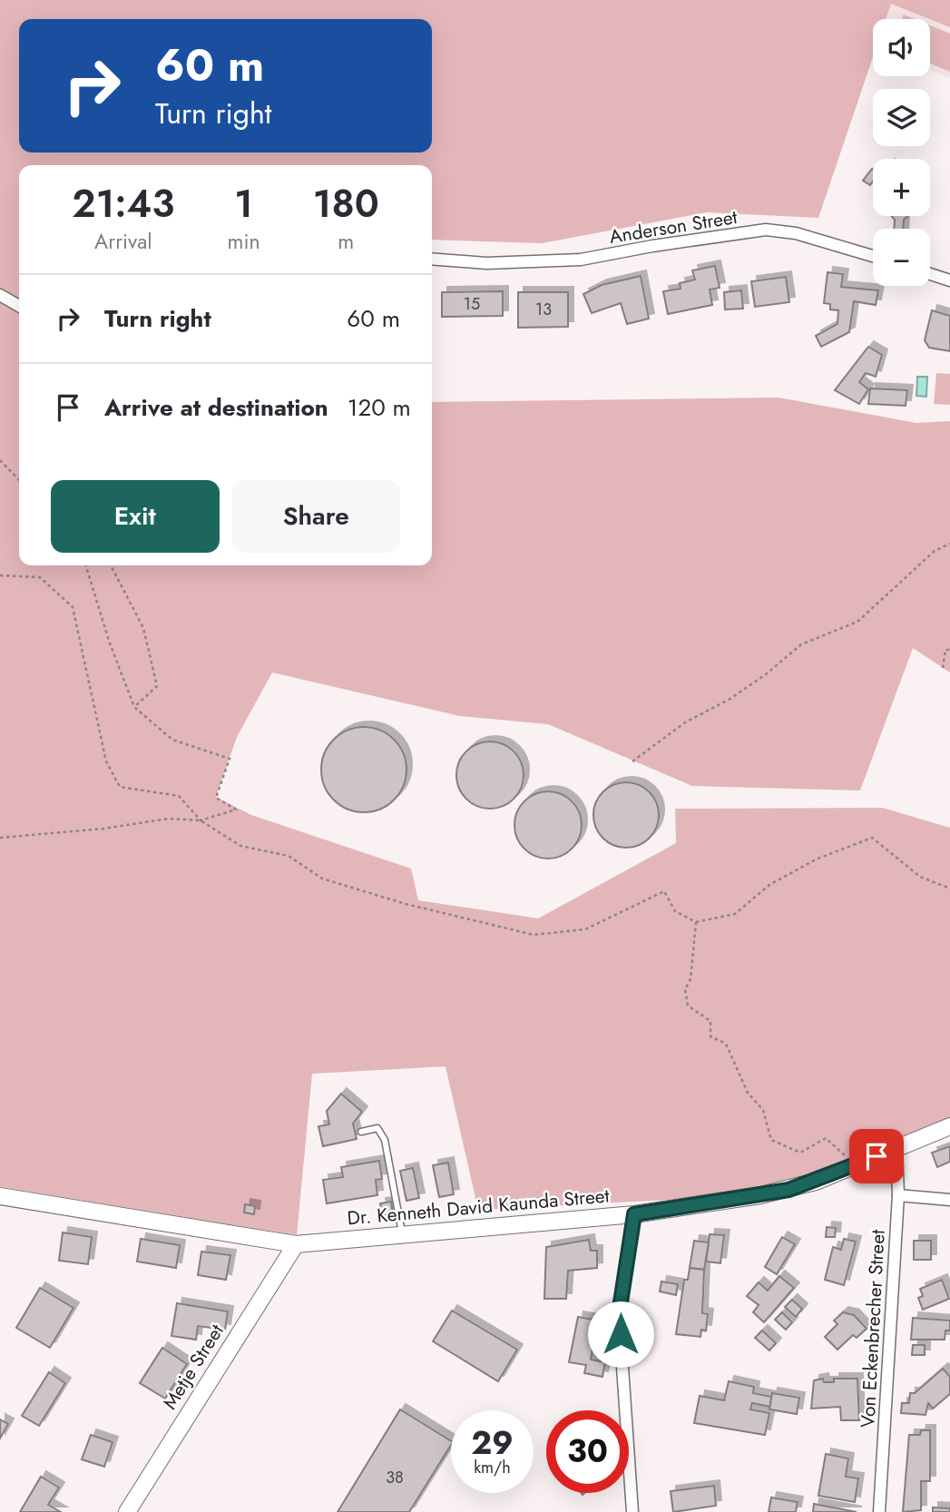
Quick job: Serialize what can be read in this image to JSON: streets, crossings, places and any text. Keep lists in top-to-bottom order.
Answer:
{
  "streets": {
    "street": [
      "Anderson Street",
      "Dr. Kenneth David Kaunda Street",
      "Von Eckenbrecher Street",
      "Metje Street"
    ]
  },
  "crossings": [
    ["Dr. Kenneth David Kaunda Street", "Von Eckenbrecher Street"],
    ["Dr. Kenneth David Kaunda Street", "Metje Street"]
  ],
  "house_numbers": ["15", "13", "38"],
  "page": {
    "map_buttons": ["+", "−"],
    "turn": ["60 m", "Turn right"],
    "eta": [
      "21:43",
      "Arrival",
      "1",
      "min",
      "180",
      "m"
    ],
    "list": [
      {
        "name": "Turn right",
        "value": "60 m"
      },
      {
        "name": "Arrive at destination",
        "value": "120 m"
      }
    ],
    "buttons": ["Exit", "Share"],
    "speed": "29 km/h",
    "limit": "30"
  }
}
